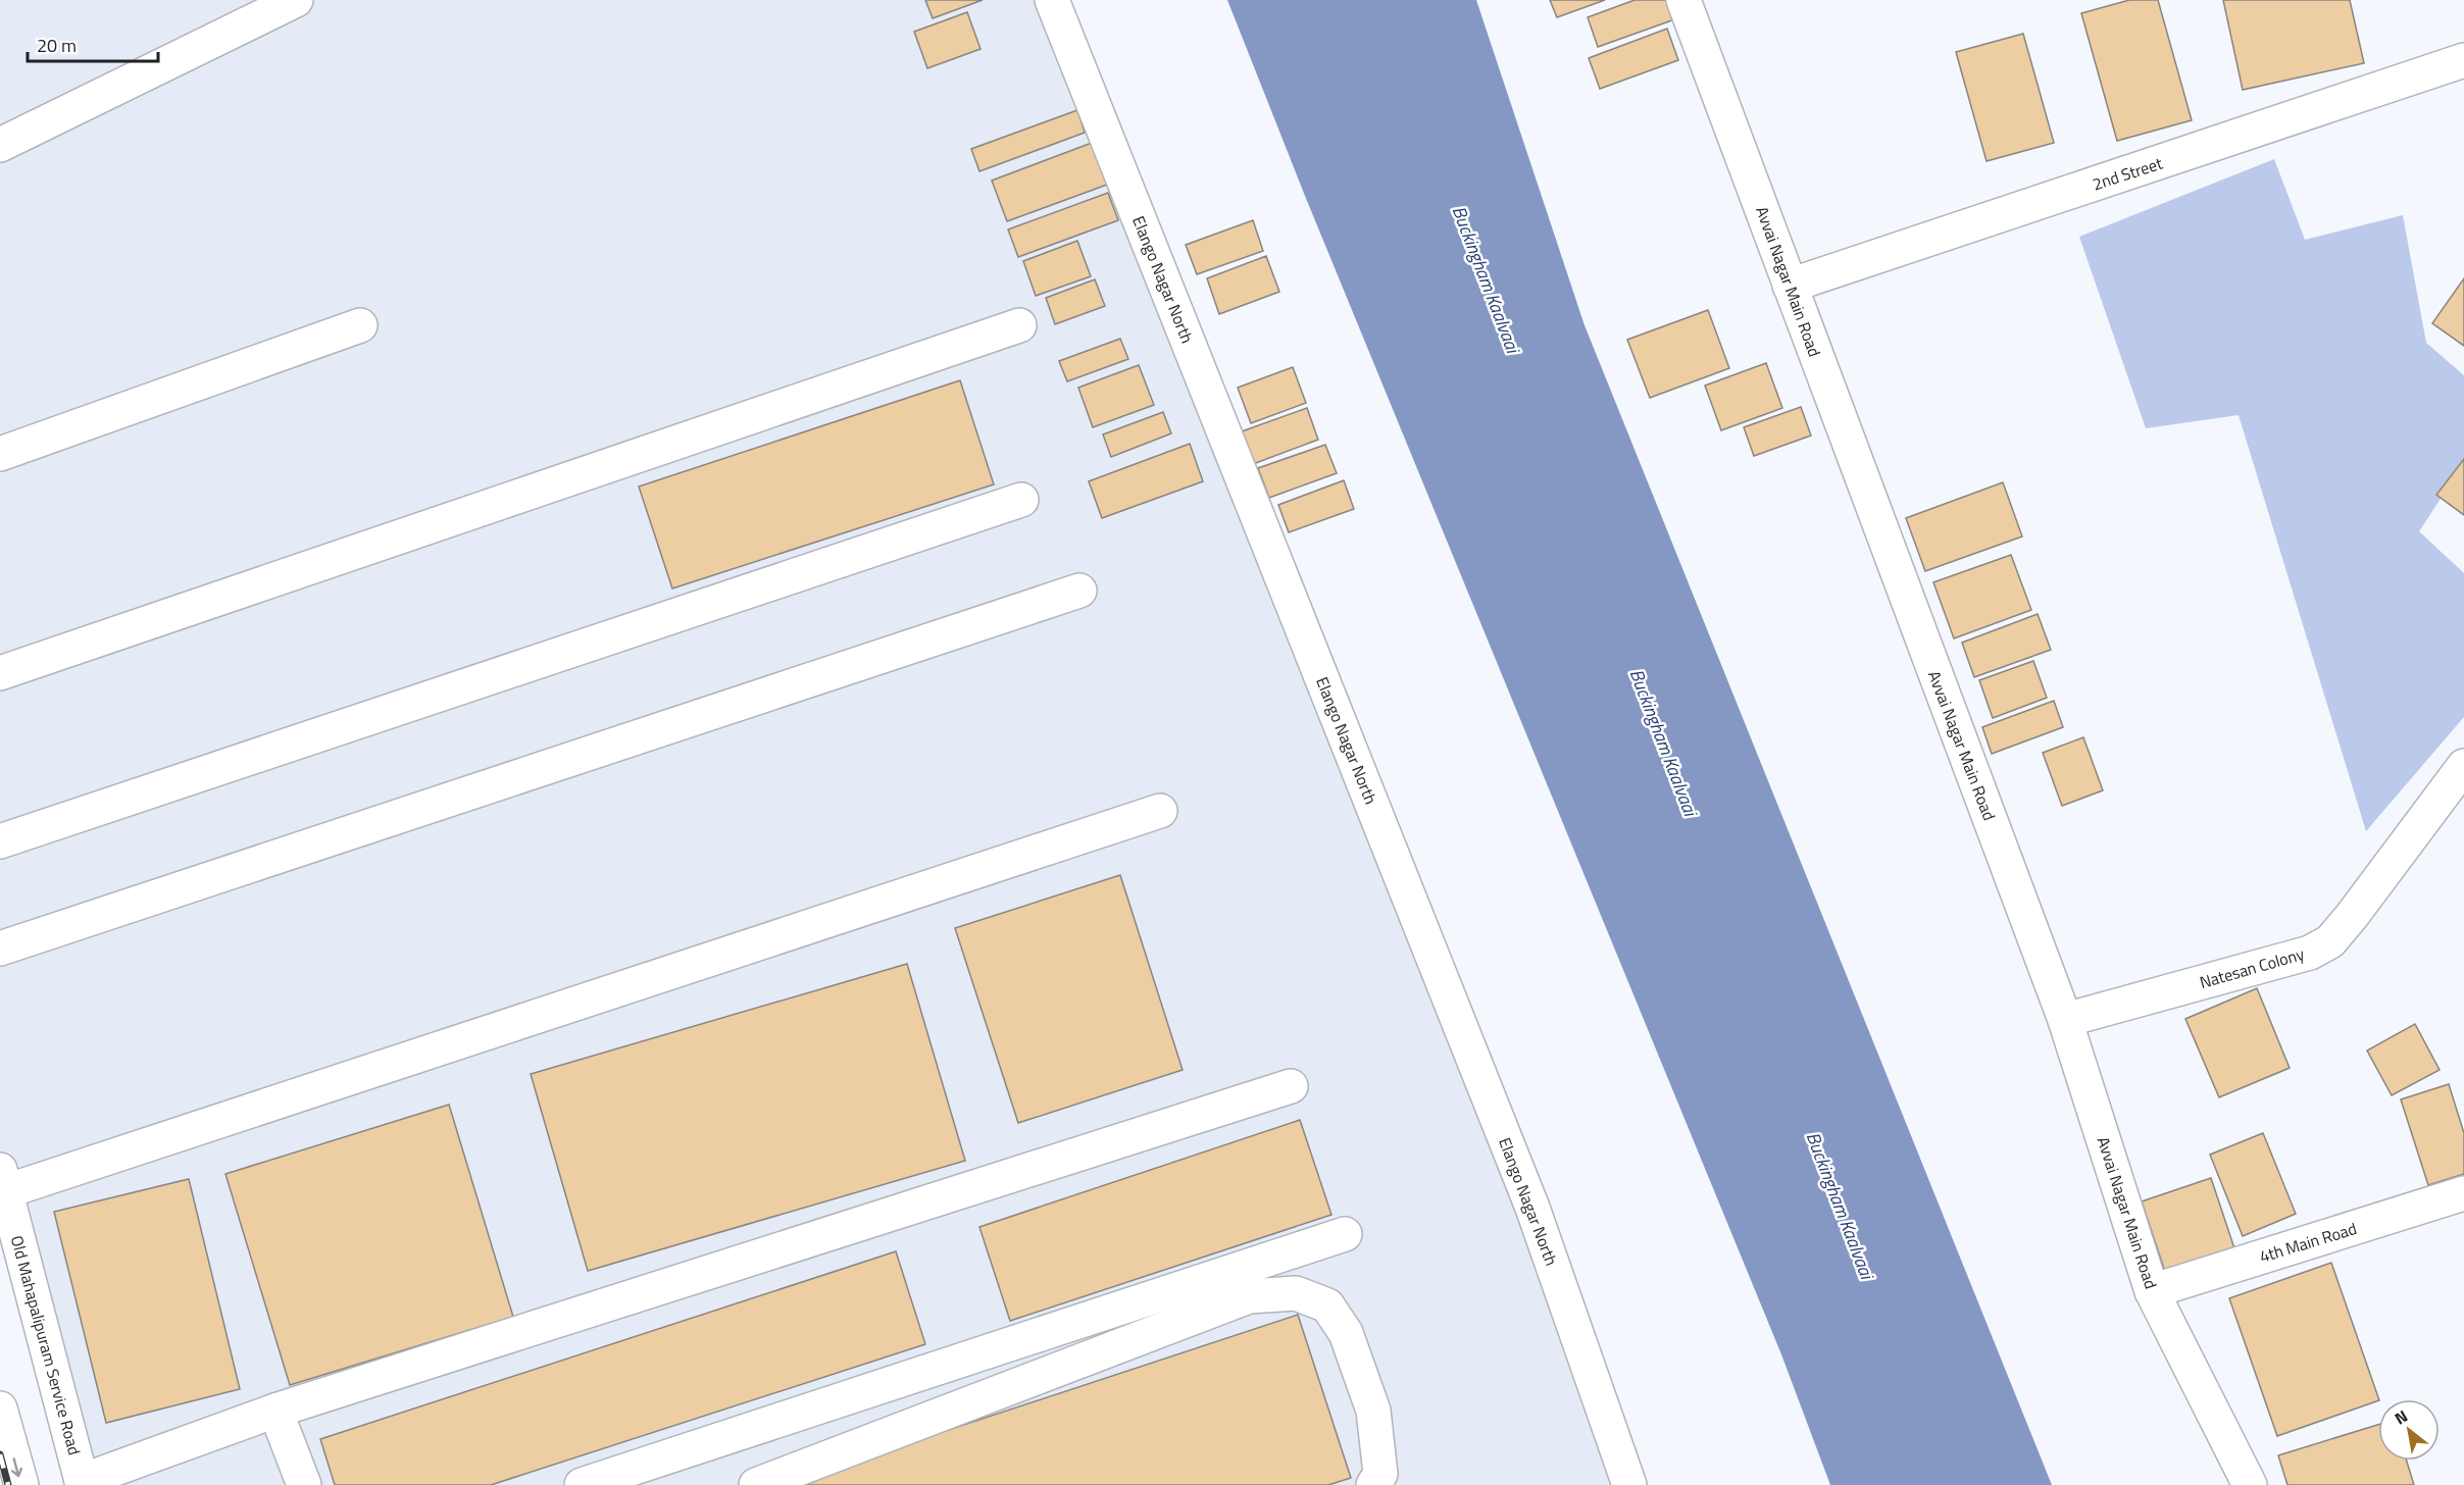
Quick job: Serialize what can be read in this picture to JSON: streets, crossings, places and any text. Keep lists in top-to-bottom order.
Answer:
{
  "streets": {
    "street": [
      "2nd Street",
      "Elango Nagar North",
      "Avvai Nagar Main Road",
      "Natesan Colony",
      "4th Main Road",
      "Old Mahapalipuram Service Road"
    ]
  },
  "crossings": [
    ["2nd Street", "Avvai Nagar Main Road"],
    ["Avvai Nagar Main Road", "Natesan Colony"],
    ["Avvai Nagar Main Road", "4th Main Road"]
  ],
  "water": ["Buckingham Kaalvaai"],
  "scale_bar": "20 m",
  "north": "top left"
}
